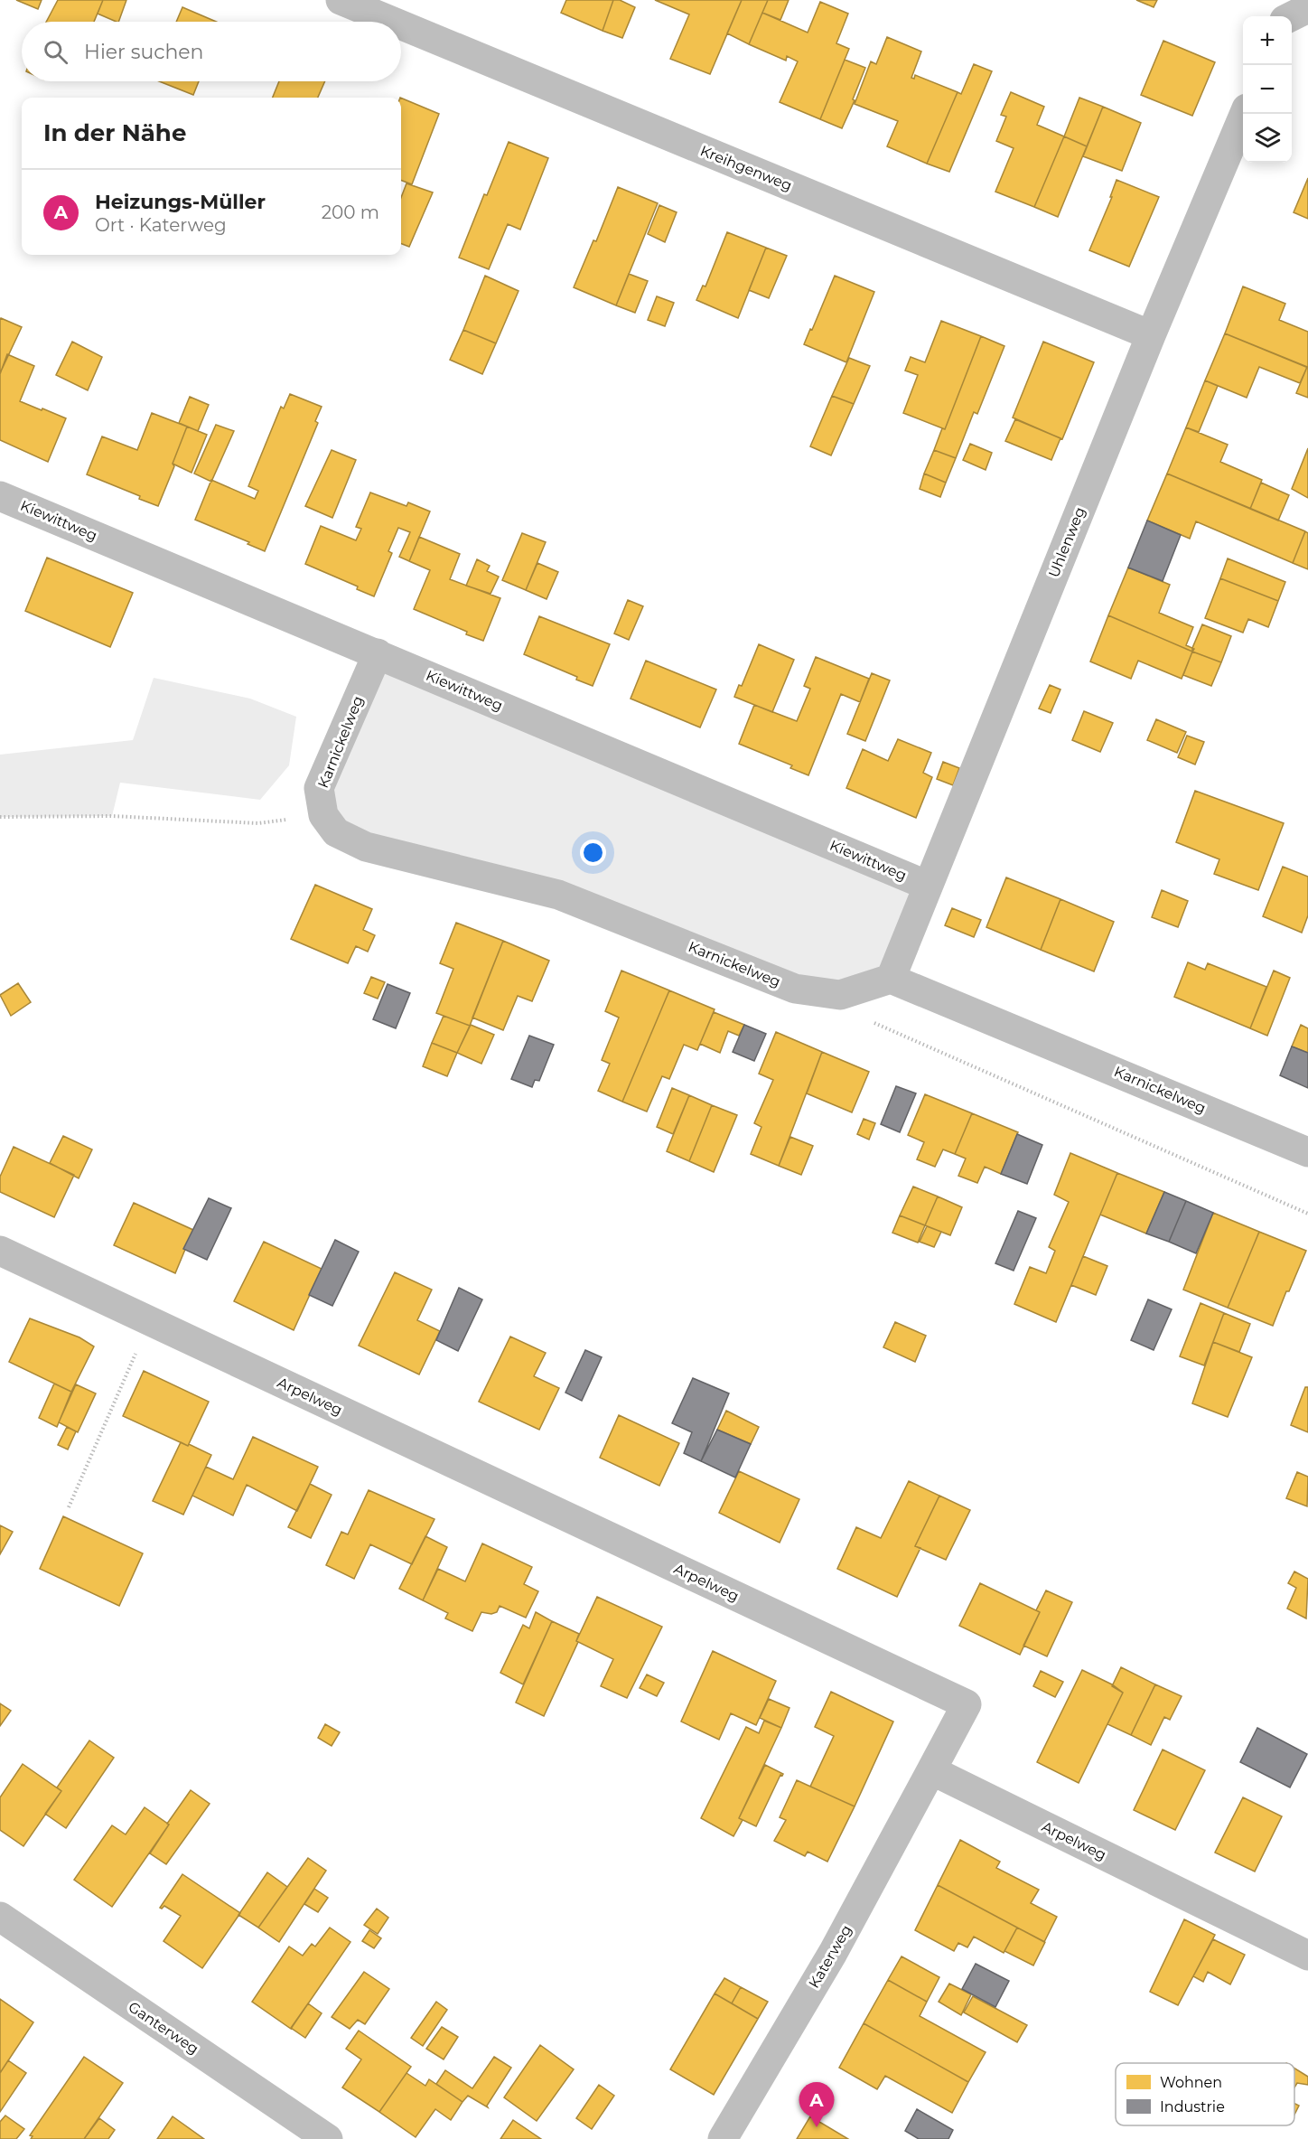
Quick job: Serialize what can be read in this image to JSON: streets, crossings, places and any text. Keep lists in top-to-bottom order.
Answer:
{
  "streets": {
    "street": [
      "Kreihgenweg",
      "Kiewittweg",
      "Uhlenweg",
      "Karnickelweg",
      "Arpelweg",
      "Katerweg",
      "Ganterweg"
    ]
  },
  "crossings": [
    ["Kreihgenweg", "Uhlenweg"],
    ["Kiewittweg", "Uhlenweg"],
    ["Kiewittweg", "Karnickelweg"],
    ["Uhlenweg", "Karnickelweg"],
    ["Arpelweg", "Katerweg"]
  ],
  "legend": ["Wohnen", "Industrie"],
  "page": {
    "map_buttons": ["+", "−"],
    "search": "Hier suchen",
    "heading": "In der Nähe",
    "list": [
      {
        "mark": "A",
        "name": "Heizungs-Müller",
        "note": "Ort · Katerweg",
        "value": "200 m"
      }
    ],
    "pins": "A"
  }
}
